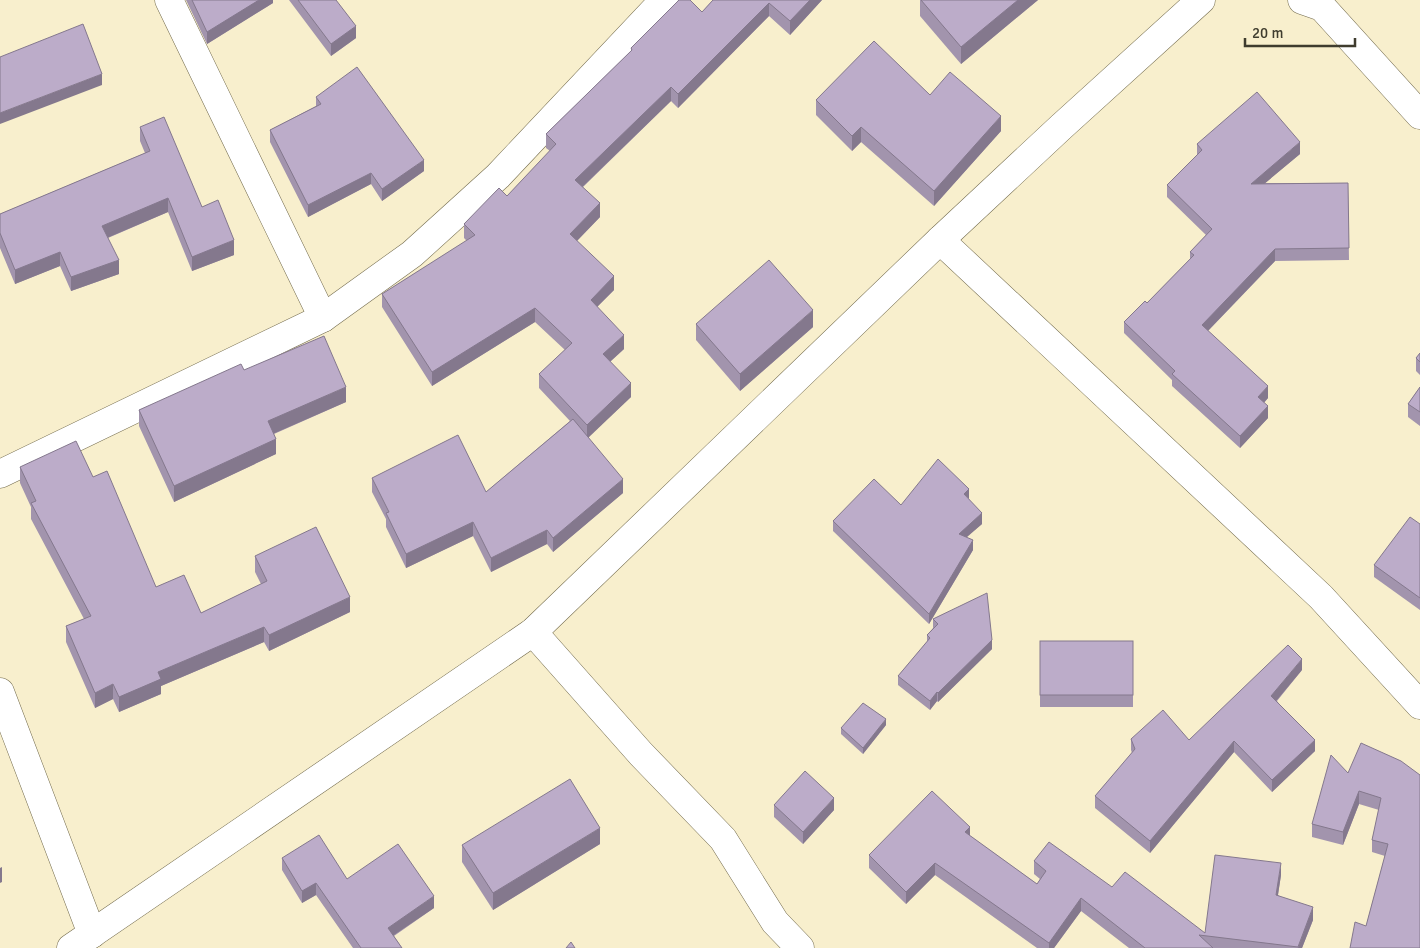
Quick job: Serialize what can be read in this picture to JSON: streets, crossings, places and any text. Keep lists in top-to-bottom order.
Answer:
{
  "scale_bar": "20 m"
}
